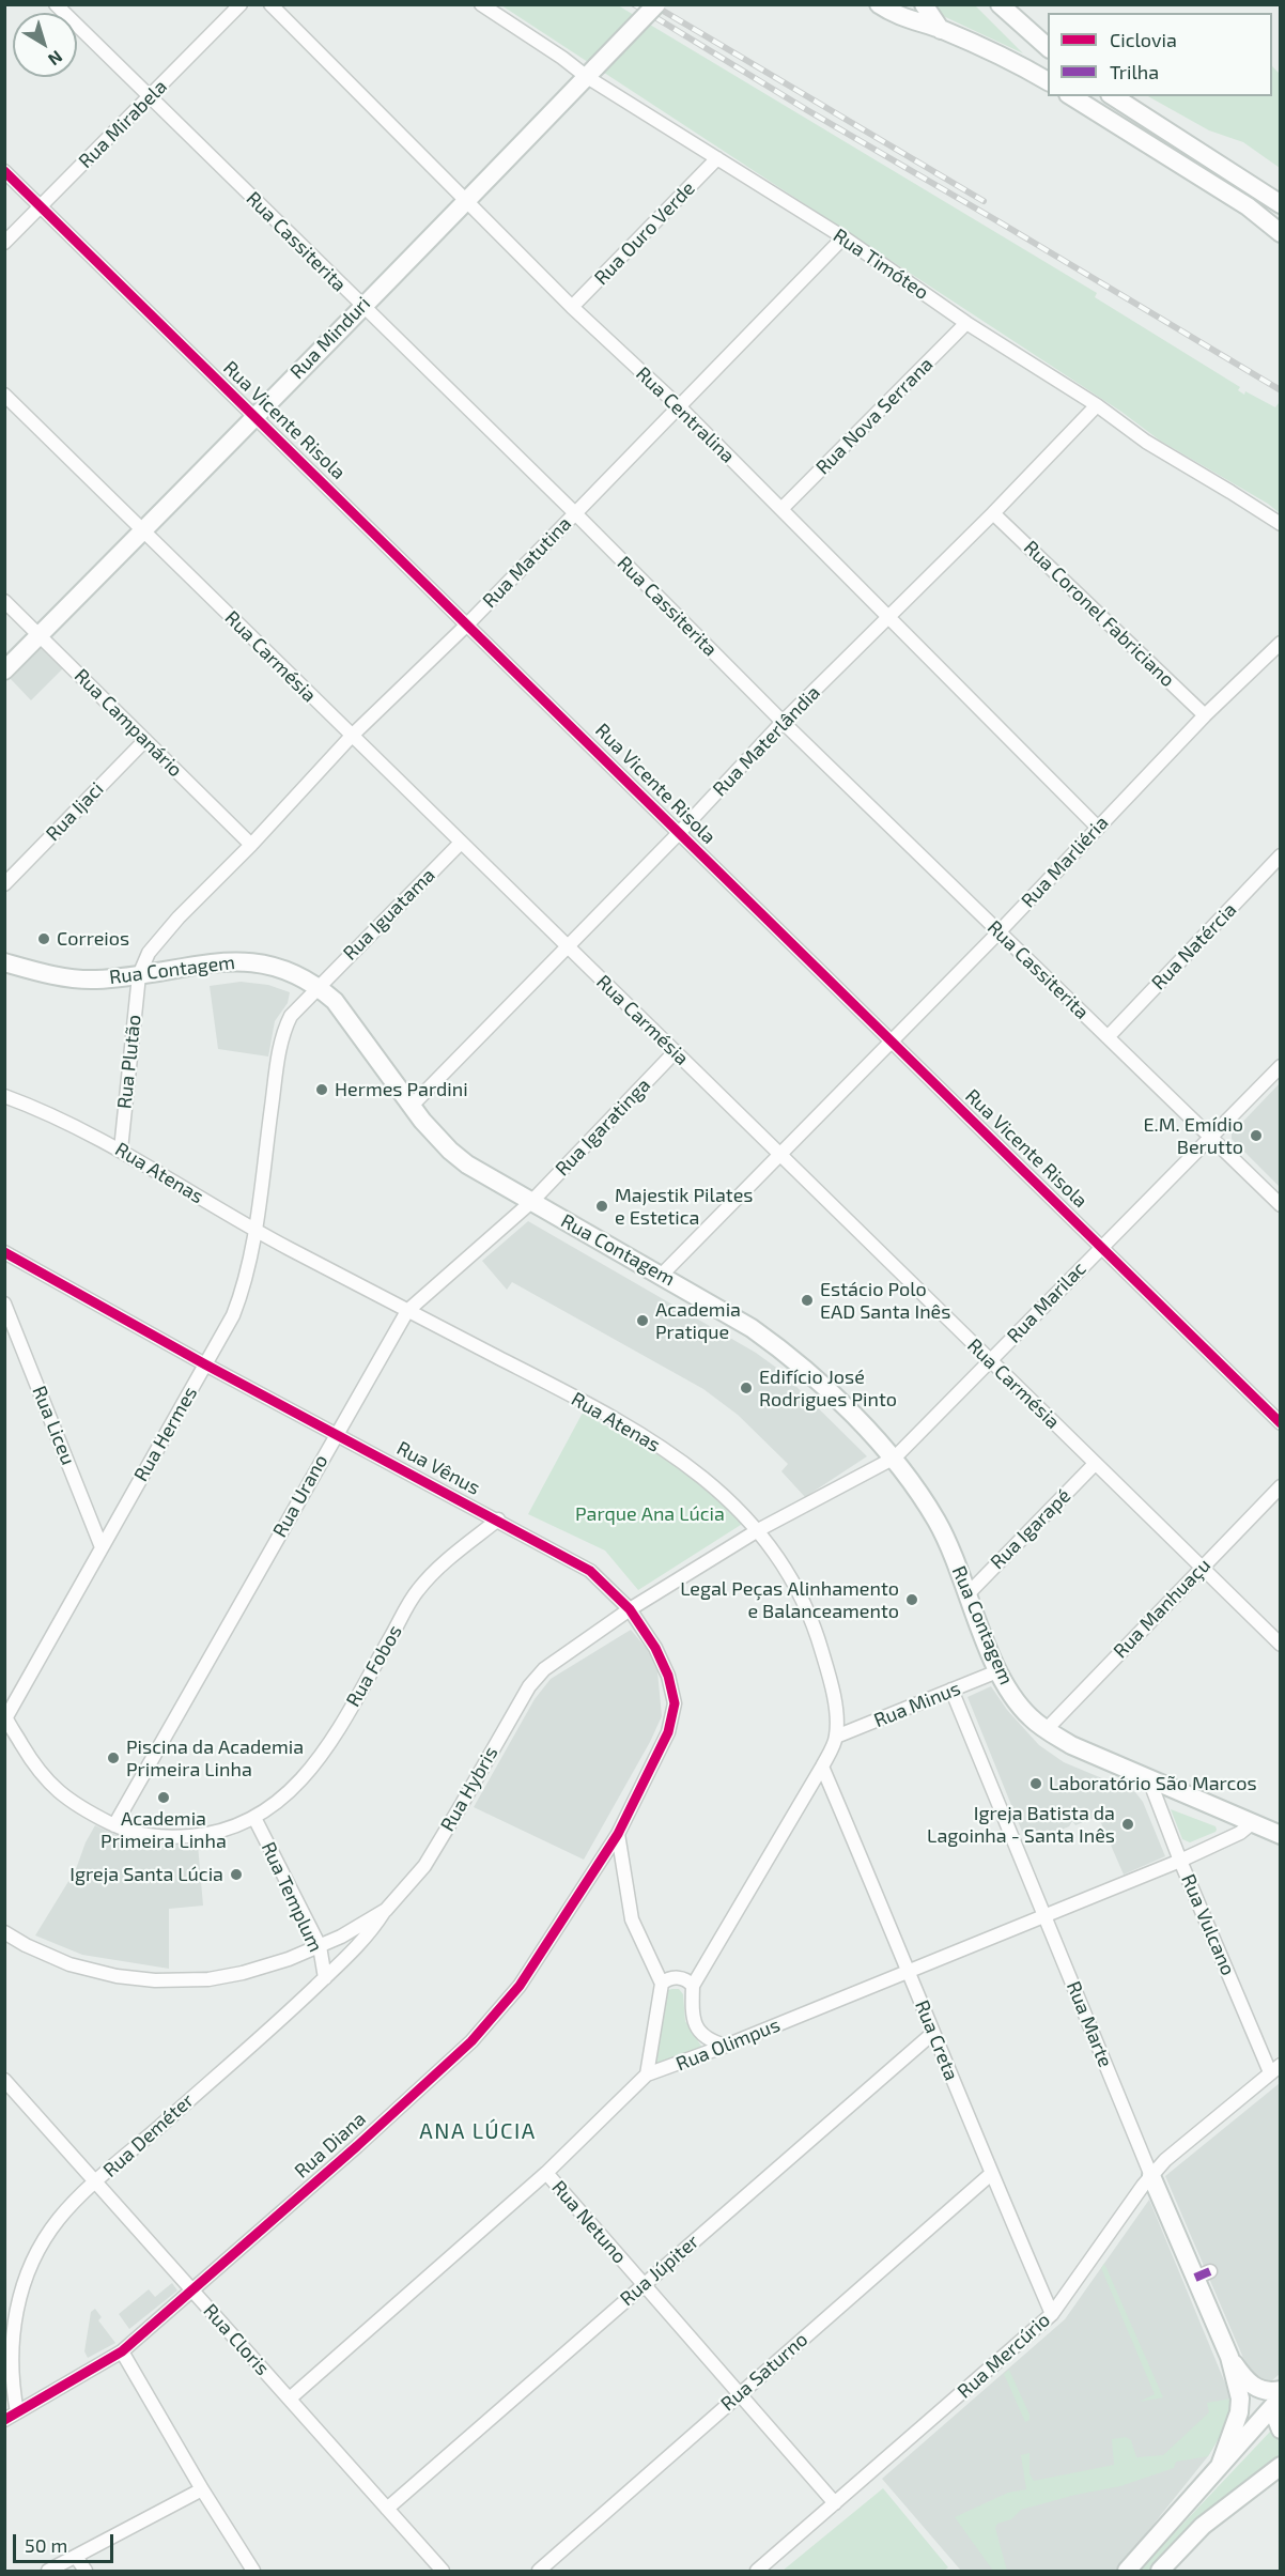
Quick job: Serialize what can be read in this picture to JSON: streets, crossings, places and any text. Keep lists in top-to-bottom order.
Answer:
{
  "streets": {
    "street": [
      "Rua Mirabela",
      "Rua Ouro Verde",
      "Rua Cassiterita",
      "Rua Timóteo",
      "Rua Minduri",
      "Rua Centralina",
      "Rua Nova Serrana",
      "Rua Vicente Risola",
      "Rua Matutina",
      "Rua Coronel Fabriciano",
      "Rua Carmésia",
      "Rua Campanário",
      "Rua Materlândia",
      "Rua Ijaci",
      "Rua Marliéria",
      "Rua Iguatama",
      "Rua Natércia",
      "Rua Contagem",
      "Rua Plutão",
      "Rua Igaratinga",
      "Rua Atenas",
      "Rua Marilac",
      "Rua Liceu",
      "Rua Hermes",
      "Rua Vênus",
      "Rua Urano",
      "Rua Igarapé",
      "Rua Manhuaçu",
      "Rua Fobos",
      "Rua Minus",
      "Rua Hybris",
      "Rua Templum",
      "Rua Vulcano",
      "Rua Marte",
      "Rua Creta",
      "Rua Olimpus",
      "Rua Deméter",
      "Rua Diana",
      "Rua Netuno",
      "Rua Júpiter",
      "Rua Cloris",
      "Rua Mercúrio",
      "Rua Saturno"
    ]
  },
  "crossings": [
    ["Rua Mirabela", "Rua Cassiterita"],
    ["Rua Mirabela", "Rua Vicente Risola"],
    ["Rua Ouro Verde", "Rua Timóteo"],
    ["Rua Ouro Verde", "Rua Centralina"],
    ["Rua Cassiterita", "Rua Minduri"],
    ["Rua Cassiterita", "Rua Matutina"],
    ["Rua Cassiterita", "Rua Materlândia"],
    ["Rua Cassiterita", "Rua Marliéria"],
    ["Rua Cassiterita", "Rua Natércia"],
    ["Rua Cassiterita", "Rua Marilac"],
    ["Rua Timóteo", "Rua Minduri"],
    ["Rua Timóteo", "Rua Nova Serrana"],
    ["Rua Timóteo", "Rua Matutina"],
    ["Rua Timóteo", "Rua Materlândia"],
    ["Rua Minduri", "Rua Centralina"],
    ["Rua Minduri", "Rua Vicente Risola"],
    ["Rua Minduri", "Rua Carmésia"],
    ["Rua Minduri", "Rua Campanário"],
    ["Rua Centralina", "Rua Nova Serrana"],
    ["Rua Centralina", "Rua Matutina"],
    ["Rua Centralina", "Rua Materlândia"],
    ["Rua Centralina", "Rua Marliéria"],
    ["Rua Vicente Risola", "Rua Matutina"],
    ["Rua Vicente Risola", "Rua Materlândia"],
    ["Rua Vicente Risola", "Rua Marliéria"],
    ["Rua Vicente Risola", "Rua Marilac"],
    ["Rua Matutina", "Rua Carmésia"],
    ["Rua Matutina", "Rua Campanário"],
    ["Rua Matutina", "Rua Contagem"],
    ["Rua Matutina", "Rua Plutão"],
    ["Rua Coronel Fabriciano", "Rua Materlândia"],
    ["Rua Coronel Fabriciano", "Rua Marliéria"],
    ["Rua Carmésia", "Rua Materlândia"],
    ["Rua Carmésia", "Rua Marliéria"],
    ["Rua Carmésia", "Rua Iguatama"],
    ["Rua Carmésia", "Rua Igaratinga"],
    ["Rua Carmésia", "Rua Marilac"],
    ["Rua Carmésia", "Rua Igarapé"],
    ["Rua Carmésia", "Rua Manhuaçu"],
    ["Rua Campanário", "Rua Ijaci"],
    ["Rua Materlândia", "Rua Contagem"],
    ["Rua Marliéria", "Rua Contagem"],
    ["Rua Iguatama", "Rua Contagem"],
    ["Rua Iguatama", "Rua Hermes"],
    ["Rua Contagem", "Rua Plutão"],
    ["Rua Contagem", "Rua Igaratinga"],
    ["Rua Contagem", "Rua Marilac"],
    ["Rua Contagem", "Rua Hermes"],
    ["Rua Contagem", "Rua Urano"],
    ["Rua Contagem", "Rua Igarapé"],
    ["Rua Contagem", "Rua Manhuaçu"],
    ["Rua Contagem", "Rua Minus"],
    ["Rua Contagem", "Rua Hybris"],
    ["Rua Contagem", "Rua Vulcano"],
    ["Rua Contagem", "Rua Olimpus"],
    ["Rua Plutão", "Rua Atenas"],
    ["Rua Igaratinga", "Rua Urano"],
    ["Rua Atenas", "Rua Hermes"],
    ["Rua Atenas", "Rua Urano"],
    ["Rua Atenas", "Rua Minus"],
    ["Rua Atenas", "Rua Hybris"],
    ["Rua Atenas", "Rua Creta"],
    ["Rua Marilac", "Rua Hybris"],
    ["Rua Liceu", "Rua Hermes"],
    ["Rua Hermes", "Rua Vênus"],
    ["Rua Hermes", "Rua Fobos"],
    ["Rua Vênus", "Rua Urano"],
    ["Rua Vênus", "Rua Fobos"],
    ["Rua Vênus", "Rua Hybris"],
    ["Rua Vênus", "Rua Diana"],
    ["Rua Urano", "Rua Fobos"],
    ["Rua Fobos", "Rua Templum"],
    ["Rua Minus", "Rua Marte"],
    ["Rua Hybris", "Rua Templum"],
    ["Rua Hybris", "Rua Deméter"],
    ["Rua Templum", "Rua Deméter"],
    ["Rua Vulcano", "Rua Olimpus"],
    ["Rua Vulcano", "Rua Mercúrio"],
    ["Rua Marte", "Rua Olimpus"],
    ["Rua Marte", "Rua Mercúrio"],
    ["Rua Creta", "Rua Olimpus"],
    ["Rua Creta", "Rua Júpiter"],
    ["Rua Creta", "Rua Mercúrio"],
    ["Rua Creta", "Rua Saturno"],
    ["Rua Olimpus", "Rua Netuno"],
    ["Rua Olimpus", "Rua Cloris"],
    ["Rua Deméter", "Rua Diana"],
    ["Rua Deméter", "Rua Cloris"],
    ["Rua Diana", "Rua Cloris"],
    ["Rua Netuno", "Rua Júpiter"],
    ["Rua Netuno", "Rua Mercúrio"],
    ["Rua Netuno", "Rua Saturno"],
    ["Rua Júpiter", "Rua Cloris"]
  ],
  "districts": ["ANA LÚCIA"],
  "parks": ["Parque Ana Lúcia"],
  "places": [
    "Correios",
    "Hermes Pardini",
    "E.M. Emídio Berutto",
    "Majestik Pilates e Estetica",
    "Estácio Polo EAD Santa Inês",
    "Academia Pratique",
    "Edifício José Rodrigues Pinto",
    "Legal Peças Alinhamento e Balanceamento",
    "Piscina da Academia Primeira Linha",
    "Laboratório São Marcos",
    "Academia Primeira Linha",
    "Igreja Batista da Lagoinha - Santa Inês",
    "Igreja Santa Lúcia"
  ],
  "legend": ["Ciclovia", "Trilha"],
  "scale_bar": "50 m",
  "north": "bottom right"
}
